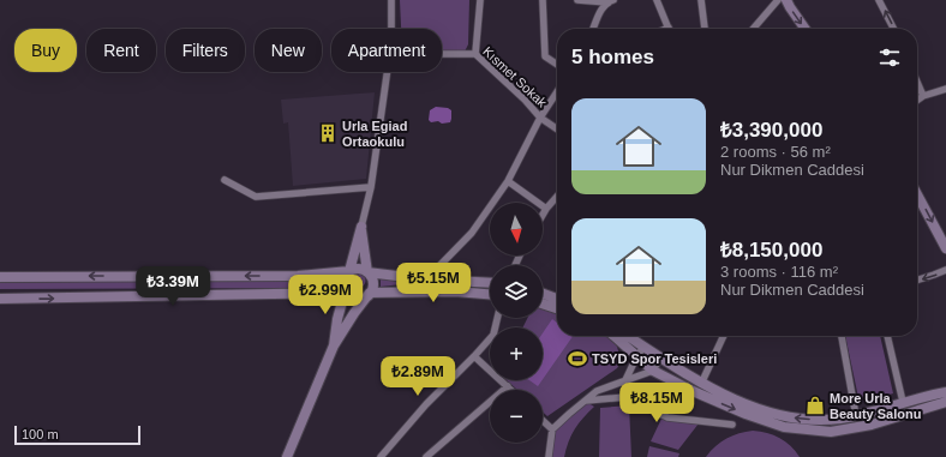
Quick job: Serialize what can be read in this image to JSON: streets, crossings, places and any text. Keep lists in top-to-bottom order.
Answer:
{
  "streets": {
    "street": ["Kısmet Sokak"]
  },
  "places": {
    "building": ["Urla Egiad Ortaokulu"],
    "sports": ["TSYD Spor Tesisleri"],
    "shop": ["More Urla Beauty Salonu"]
  },
  "scale_bar": "100 m",
  "north": "bottom",
  "page": {
    "chip": [
      "Buy",
      "Rent",
      "Filters",
      "New",
      "Apartment"
    ],
    "heading": "5 homes",
    "list": [
      {
        "name": "₺3,390,000",
        "note": "2 rooms · 56 m² · Nur Dikmen Caddesi"
      },
      {
        "name": "₺8,150,000",
        "note": "3 rooms · 116 m² · Nur Dikmen Caddesi"
      }
    ],
    "map_buttons": ["+", "−"],
    "price": [
      "₺5.15M",
      "₺3.39M",
      "₺2.99M",
      "₺2.89M",
      "₺8.15M"
    ],
    "scale": "100 m"
  }
}
